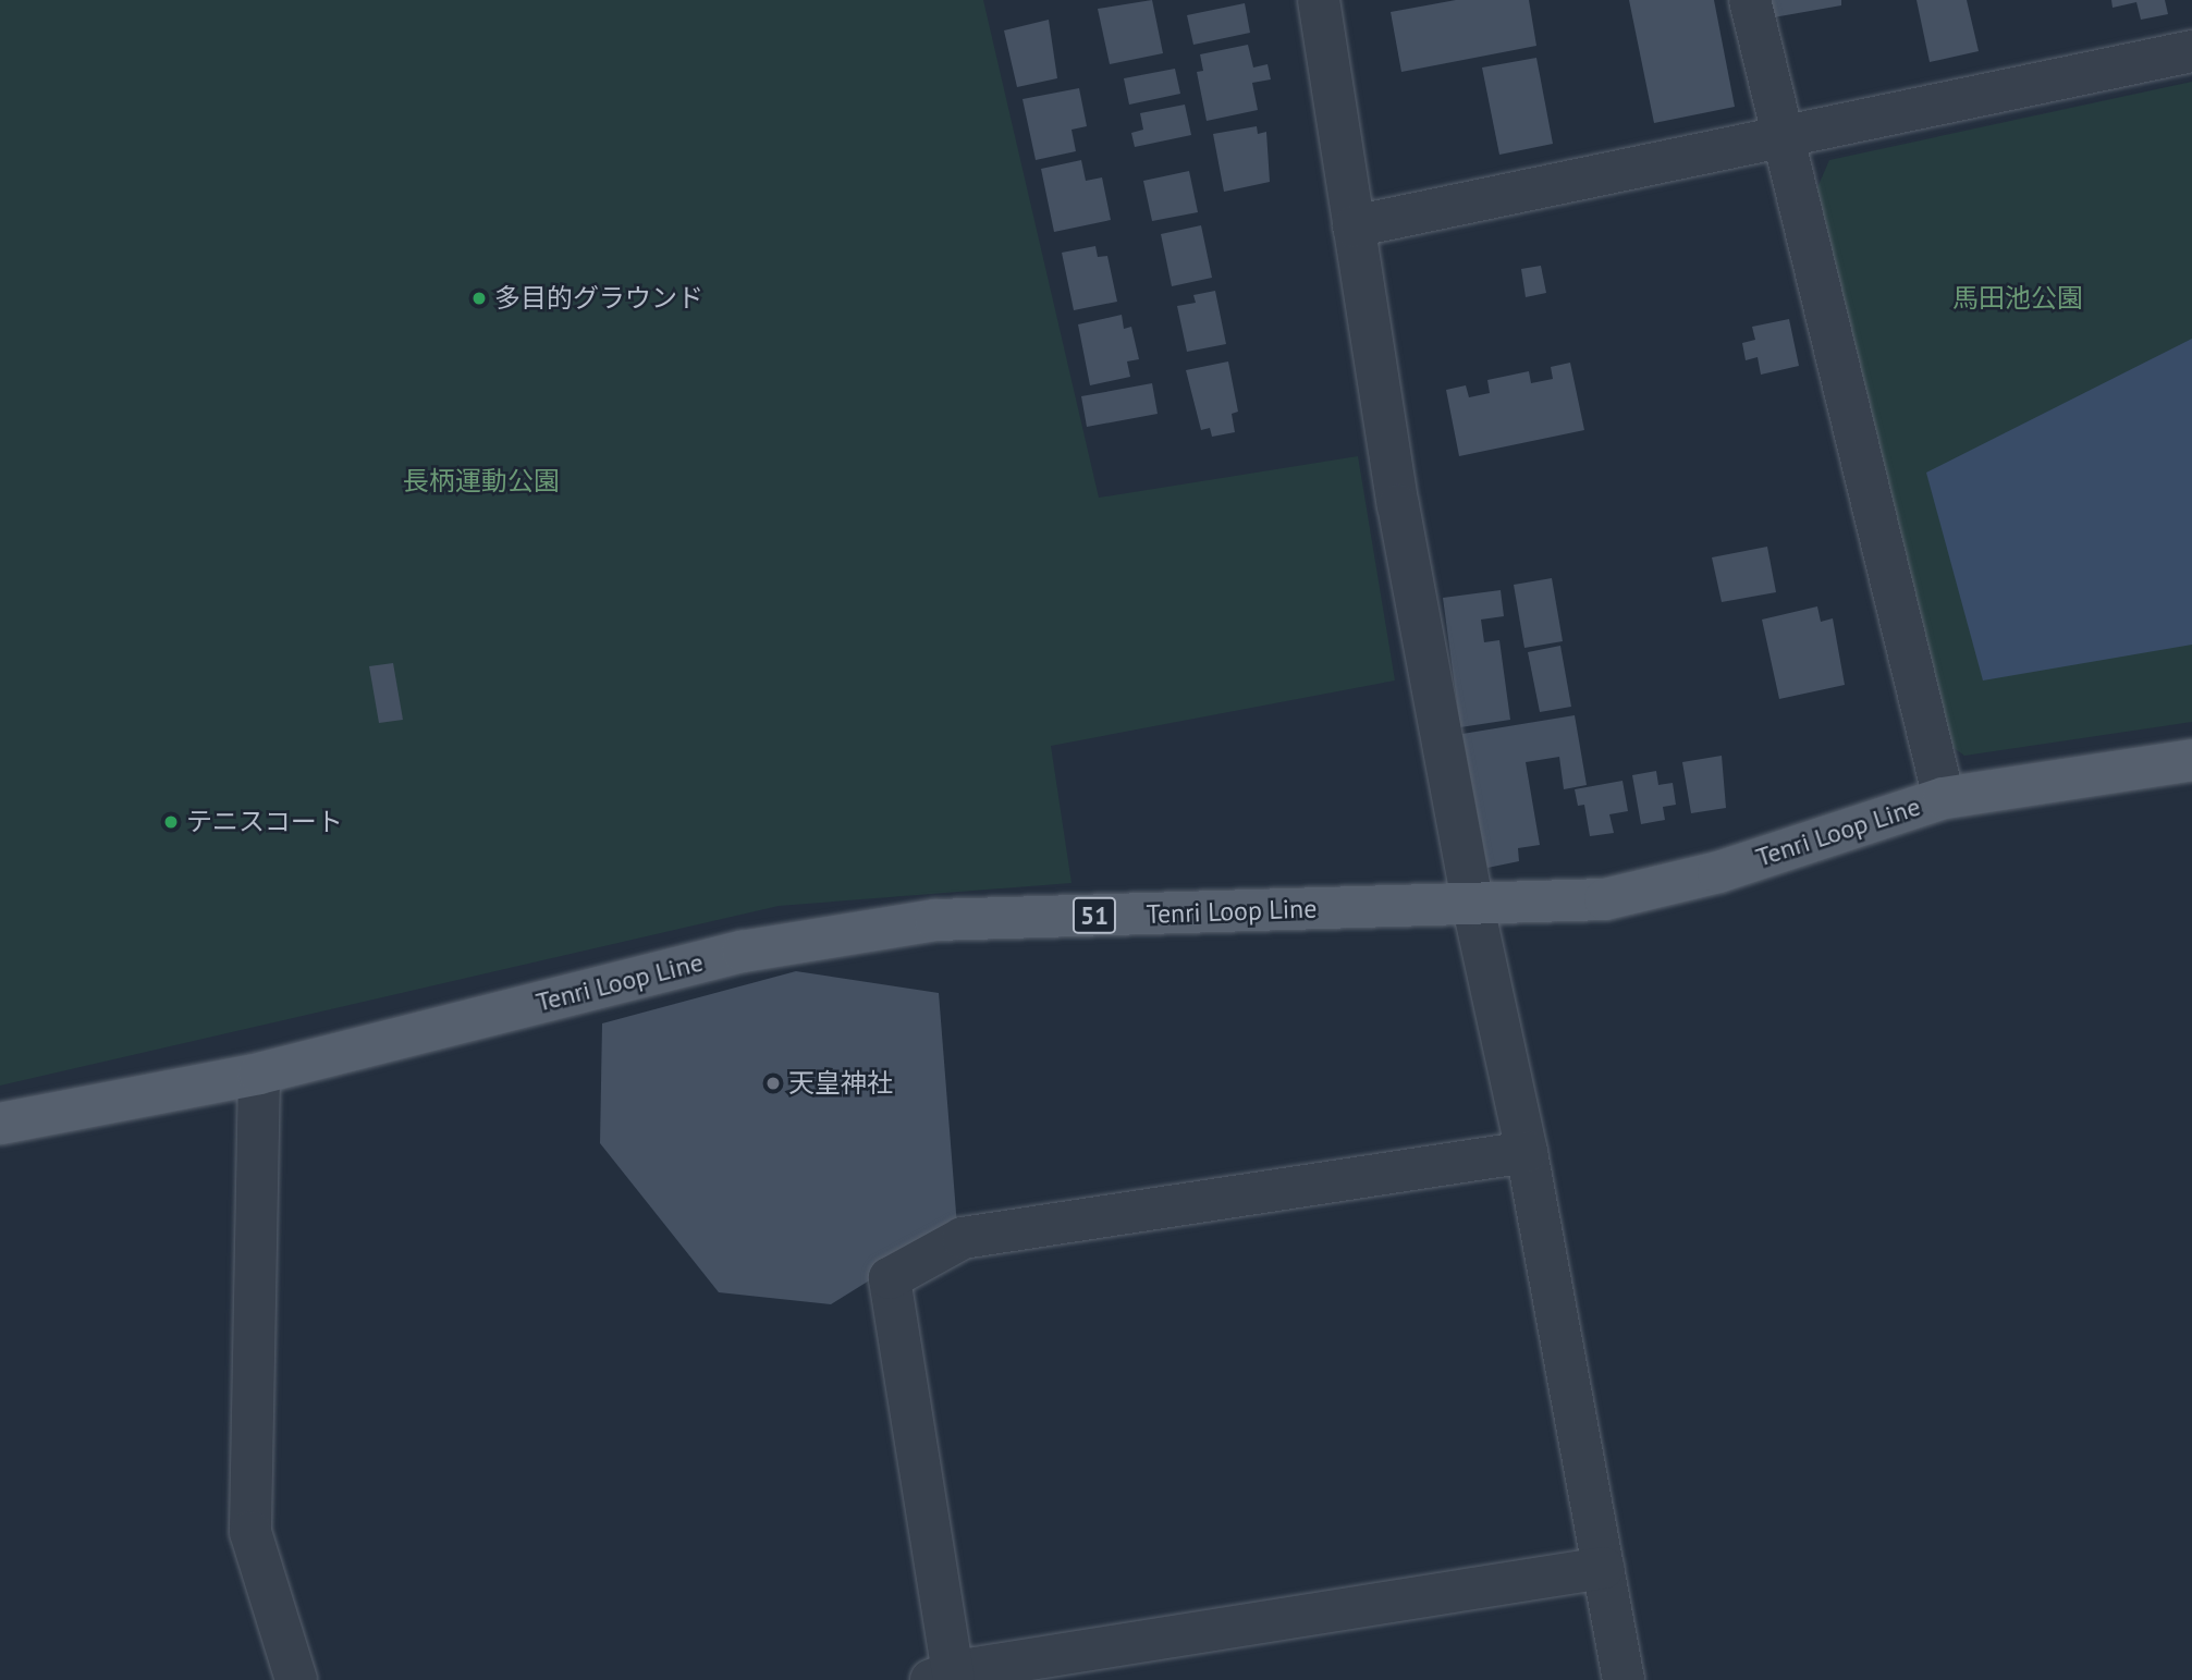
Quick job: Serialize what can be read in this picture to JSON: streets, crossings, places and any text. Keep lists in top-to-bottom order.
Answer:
{
  "streets": {
    "main road": ["Tenri Loop Line", "51"]
  },
  "parks": ["馬田池公園", "長柄運動公園"],
  "places": ["多目的グラウンド", "テニスコート", "天皇神社"]
}
